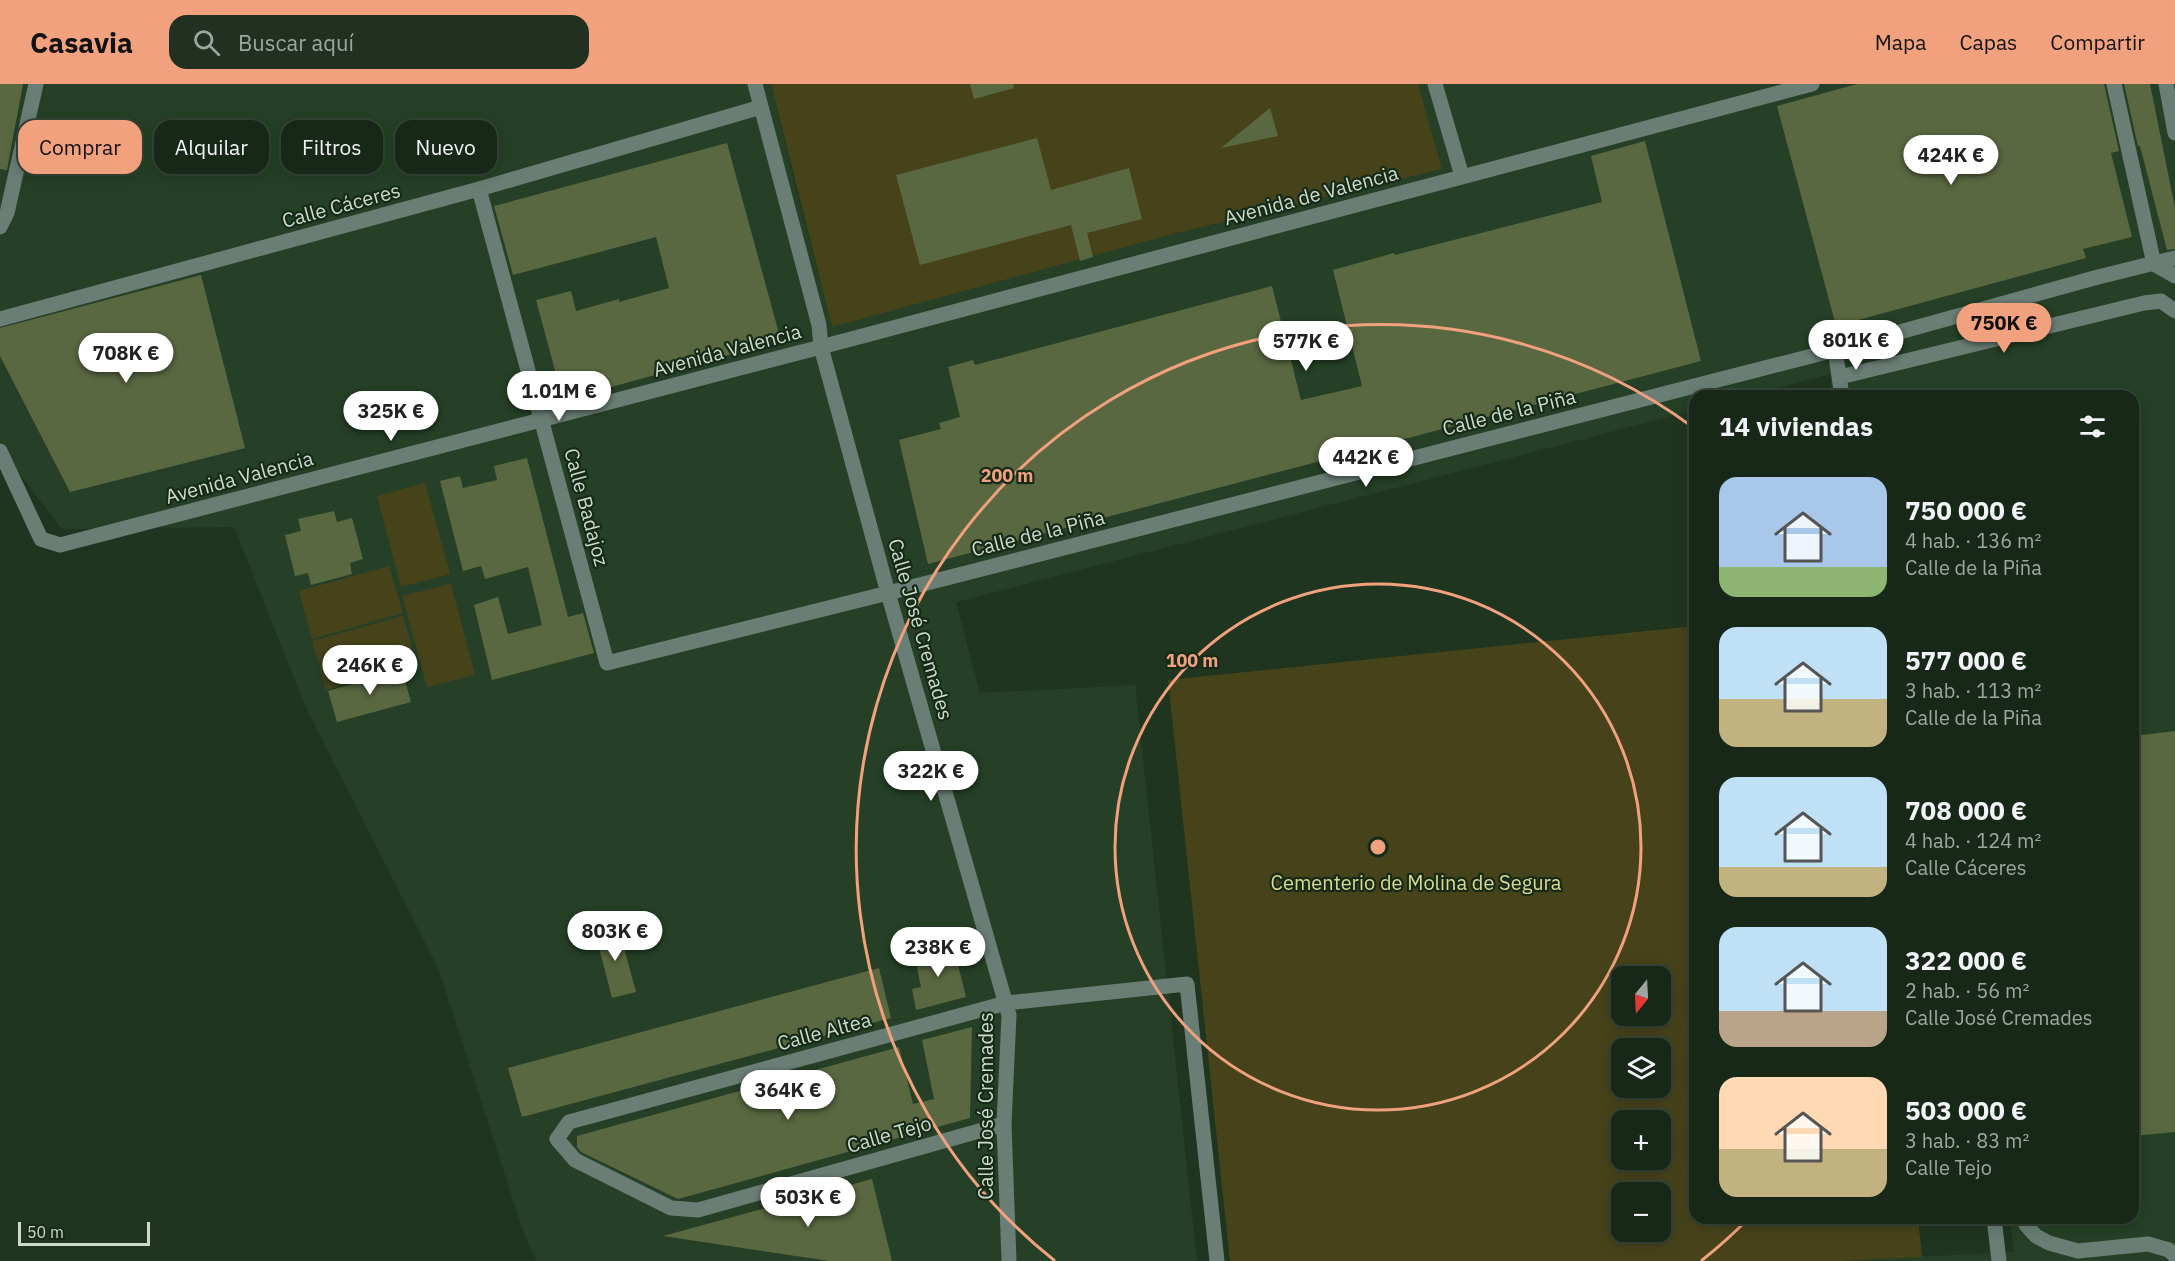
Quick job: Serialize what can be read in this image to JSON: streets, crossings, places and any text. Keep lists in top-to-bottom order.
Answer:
{
  "streets": {
    "street": [
      "Avenida de Valencia",
      "Calle Cáceres",
      "Avenida Valencia",
      "Calle de la Piña",
      "Calle Badajoz",
      "Calle José Cremades",
      "Calle Altea",
      "Calle Tejo"
    ]
  },
  "crossings": [
    ["Avenida de Valencia", "Avenida Valencia"],
    ["Avenida de Valencia", "Calle José Cremades"],
    ["Calle Cáceres", "Calle Badajoz"],
    ["Calle Cáceres", "Calle José Cremades"],
    ["Avenida Valencia", "Calle Badajoz"],
    ["Avenida Valencia", "Calle José Cremades"],
    ["Calle de la Piña", "Calle Badajoz"],
    ["Calle de la Piña", "Calle José Cremades"],
    ["Calle José Cremades", "Calle Altea"],
    ["Calle José Cremades", "Calle Tejo"],
    ["Calle Altea", "Calle Tejo"]
  ],
  "parks": ["Cementerio de Molina de Segura"],
  "scale_bar": "50 m",
  "north": "bottom",
  "page": {
    "header": "Casavia",
    "search": "Buscar aquí",
    "nav": ["Mapa", "Capas", "Compartir"],
    "chip": [
      "Comprar",
      "Alquilar",
      "Filtros",
      "Nuevo"
    ],
    "price": [
      "424K €",
      "750K €",
      "801K €",
      "577K €",
      "708K €",
      "1.01M €",
      "325K €",
      "442K €",
      "246K €",
      "322K €",
      "803K €",
      "238K €",
      "364K €",
      "503K €"
    ],
    "heading": "14 viviendas",
    "list": [
      {
        "name": "750 000 €",
        "note": "4 hab. · 136 m² · Calle de la Piña"
      },
      {
        "name": "577 000 €",
        "note": "3 hab. · 113 m² · Calle de la Piña"
      },
      {
        "name": "708 000 €",
        "note": "4 hab. · 124 m² · Calle Cáceres"
      },
      {
        "name": "322 000 €",
        "note": "2 hab. · 56 m² · Calle José Cremades"
      },
      {
        "name": "503 000 €",
        "note": "3 hab. · 83 m² · Calle Tejo"
      }
    ],
    "map_buttons": ["+", "−"],
    "scale": "50 m"
  },
  "rings": ["200 m", "100 m"]
}
